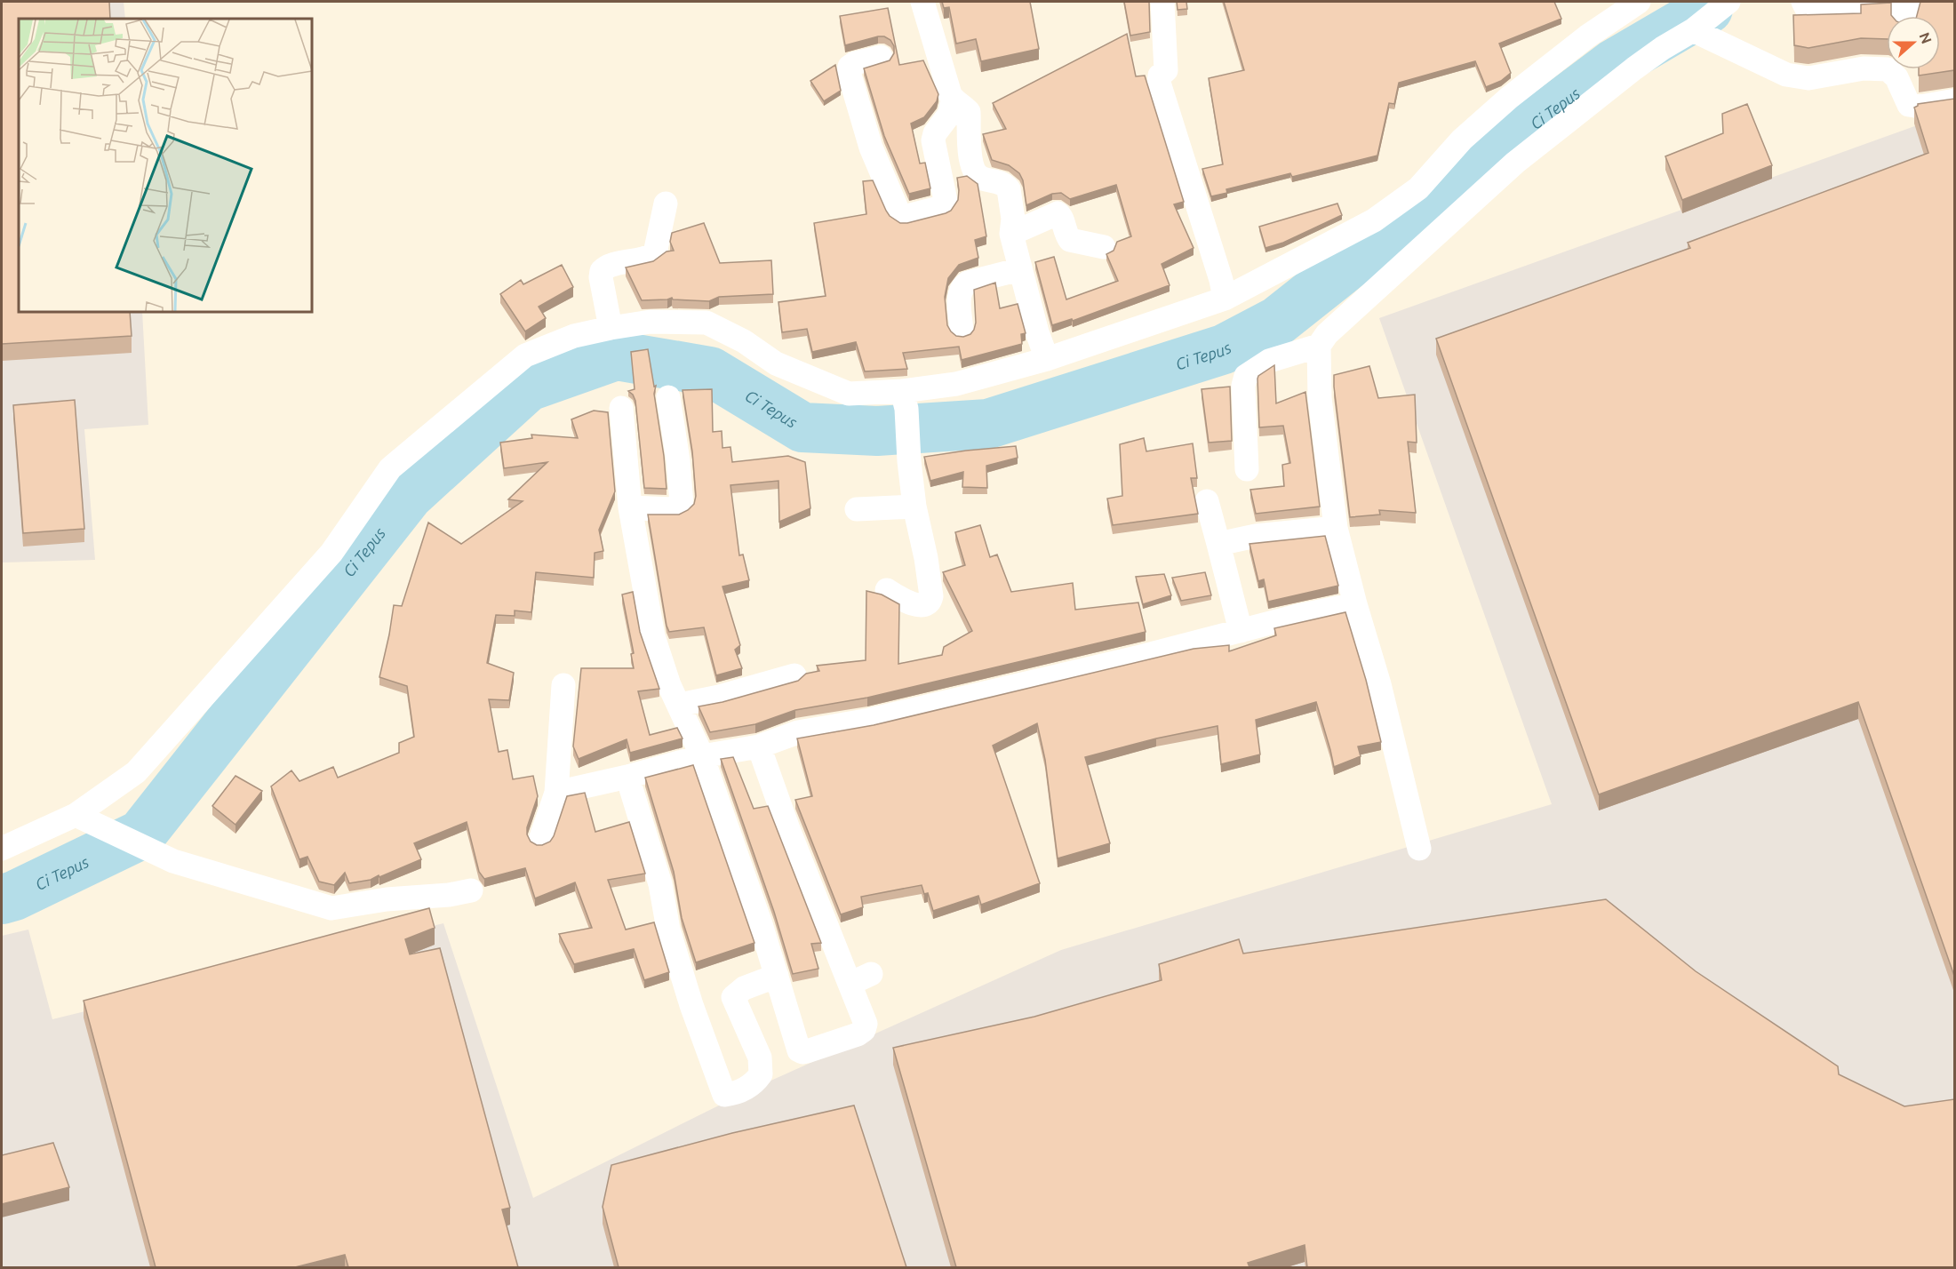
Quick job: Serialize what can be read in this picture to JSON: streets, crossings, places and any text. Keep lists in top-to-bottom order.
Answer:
{
  "water": ["Ci Tepus"],
  "north": "right"
}
